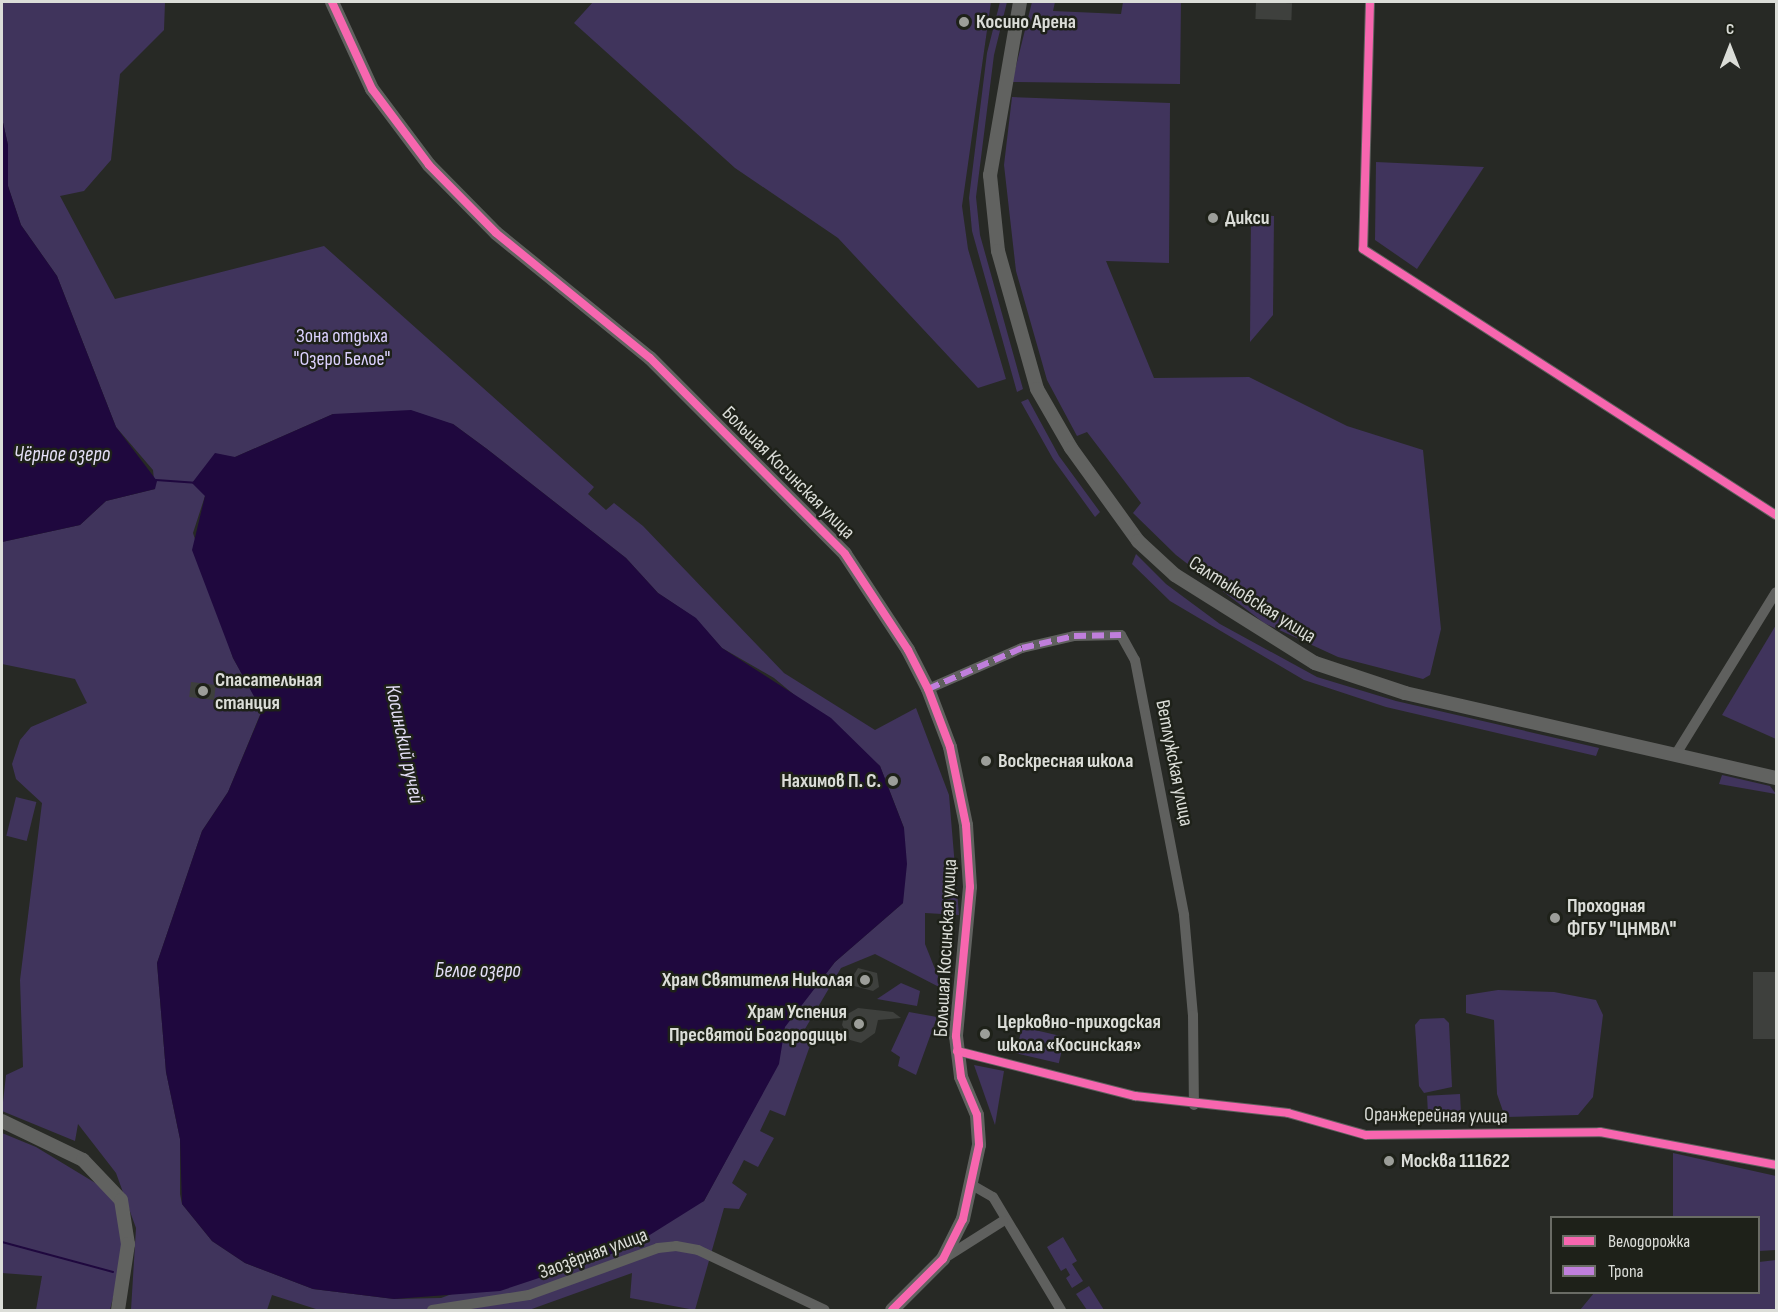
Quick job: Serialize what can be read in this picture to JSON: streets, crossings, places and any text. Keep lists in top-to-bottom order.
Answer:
{
  "streets": {
    "street": [
      "Большая Косинская улица",
      "Салтыковская улица",
      "Ветлужская улица",
      "Оранжерейная улица",
      "Заозёрная улица"
    ]
  },
  "crossings": [
    ["Большая Косинская улица", "Ветлужская улица"],
    ["Большая Косинская улица", "Оранжерейная улица"],
    ["Ветлужская улица", "Оранжерейная улица"]
  ],
  "water": ["Чёрное озеро", "Косинский ручей", "Белое озеро"],
  "parks": ["Зона отдыха \"Озеро Белое\""],
  "places": [
    "Косино Арена",
    "Дикси",
    "Спасательная станция",
    "Воскресная школа",
    "Нахимов П. С.",
    "Проходная ФГБУ \"ЦНМВЛ\"",
    "Храм Святителя Николая",
    "Храм Успения Пресвятой Богородицы",
    "Церковно-приходская школа «Косинская»",
    "Москва 111622"
  ],
  "legend": ["Велодорожка", "Тропа"],
  "north": "top"
}
